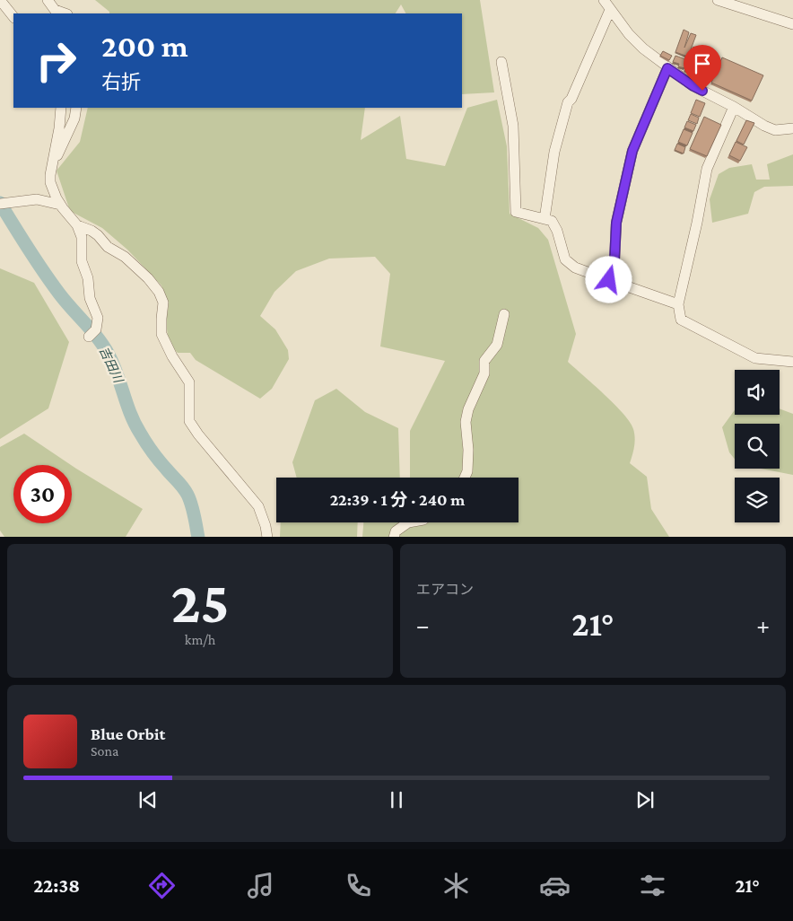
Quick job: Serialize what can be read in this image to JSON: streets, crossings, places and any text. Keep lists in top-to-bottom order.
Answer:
{
  "water": ["吉田川"],
  "page": {
    "turn": ["200 m", "右折"],
    "limit": "30",
    "trip": "22:39 · 1 分 · 240 m",
    "tile": [
      ["25", "km/h"],
      "エアコン"
    ],
    "heat": ["−", "21°", "+"],
    "song": ["Blue Orbit", "Sona"],
    "tabs": ["22:38", "21°"]
  }
}
